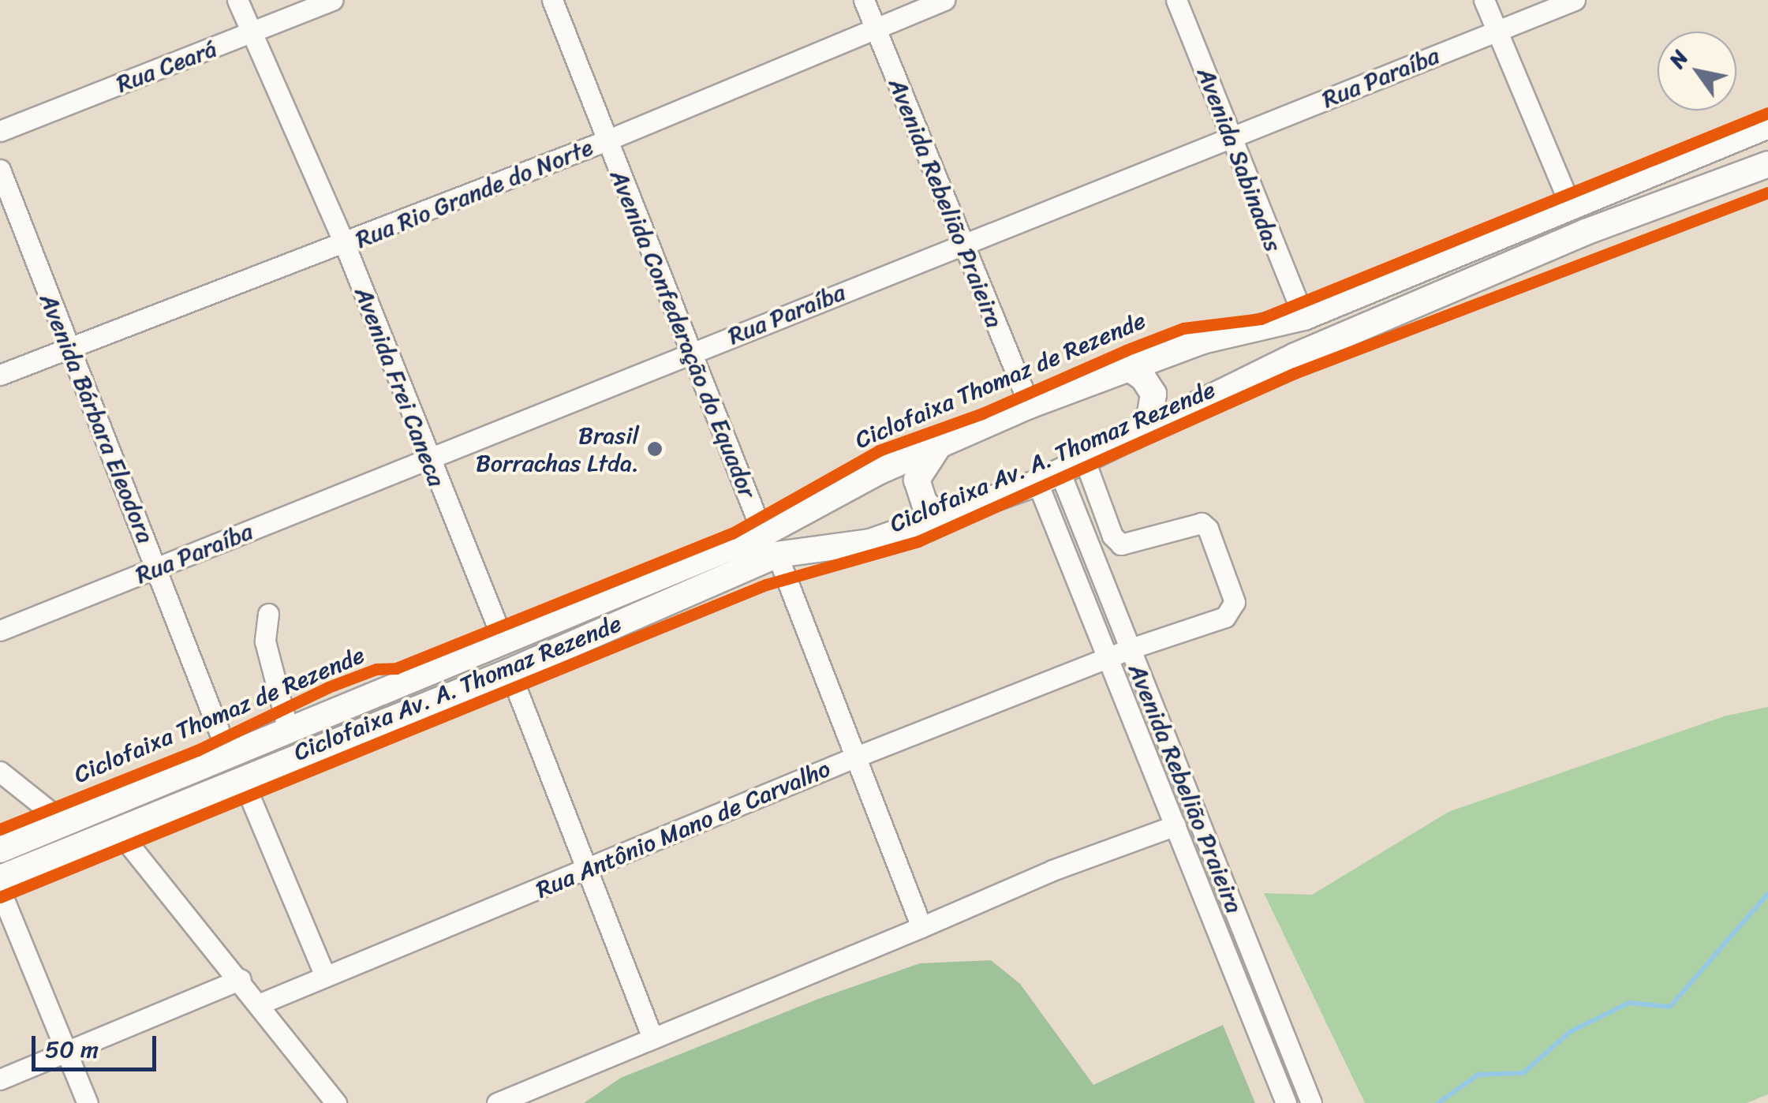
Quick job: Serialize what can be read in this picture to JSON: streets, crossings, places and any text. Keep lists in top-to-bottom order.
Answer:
{
  "streets": {
    "street": [
      "Rua Ceará",
      "Rua Paraíba",
      "Avenida Sabinadas",
      "Rua Rio Grande do Norte",
      "Avenida Rebelião Praieira",
      "Avenida Confederação do Equador",
      "Avenida Frei Caneca",
      "Avenida Bárbara Eleodora",
      "Rua Antônio Mano de Carvalho"
    ],
    "cycle path": ["Ciclofaixa Thomaz de Rezende", "Ciclofaixa Av. A. Thomaz Rezende"]
  },
  "crossings": [
    ["Rua Ceará", "Avenida Frei Caneca"],
    ["Rua Paraíba", "Avenida Sabinadas"],
    ["Rua Paraíba", "Avenida Rebelião Praieira"],
    ["Rua Paraíba", "Avenida Confederação do Equador"],
    ["Rua Paraíba", "Avenida Frei Caneca"],
    ["Rua Paraíba", "Avenida Bárbara Eleodora"],
    ["Rua Rio Grande do Norte", "Avenida Rebelião Praieira"],
    ["Rua Rio Grande do Norte", "Avenida Confederação do Equador"],
    ["Rua Rio Grande do Norte", "Avenida Frei Caneca"],
    ["Rua Rio Grande do Norte", "Avenida Bárbara Eleodora"],
    ["Avenida Rebelião Praieira", "Rua Antônio Mano de Carvalho"],
    ["Avenida Confederação do Equador", "Rua Antônio Mano de Carvalho"]
  ],
  "places": ["Brasil Borrachas Ltda."],
  "scale_bar": "50 m",
  "north": "top left"
}
